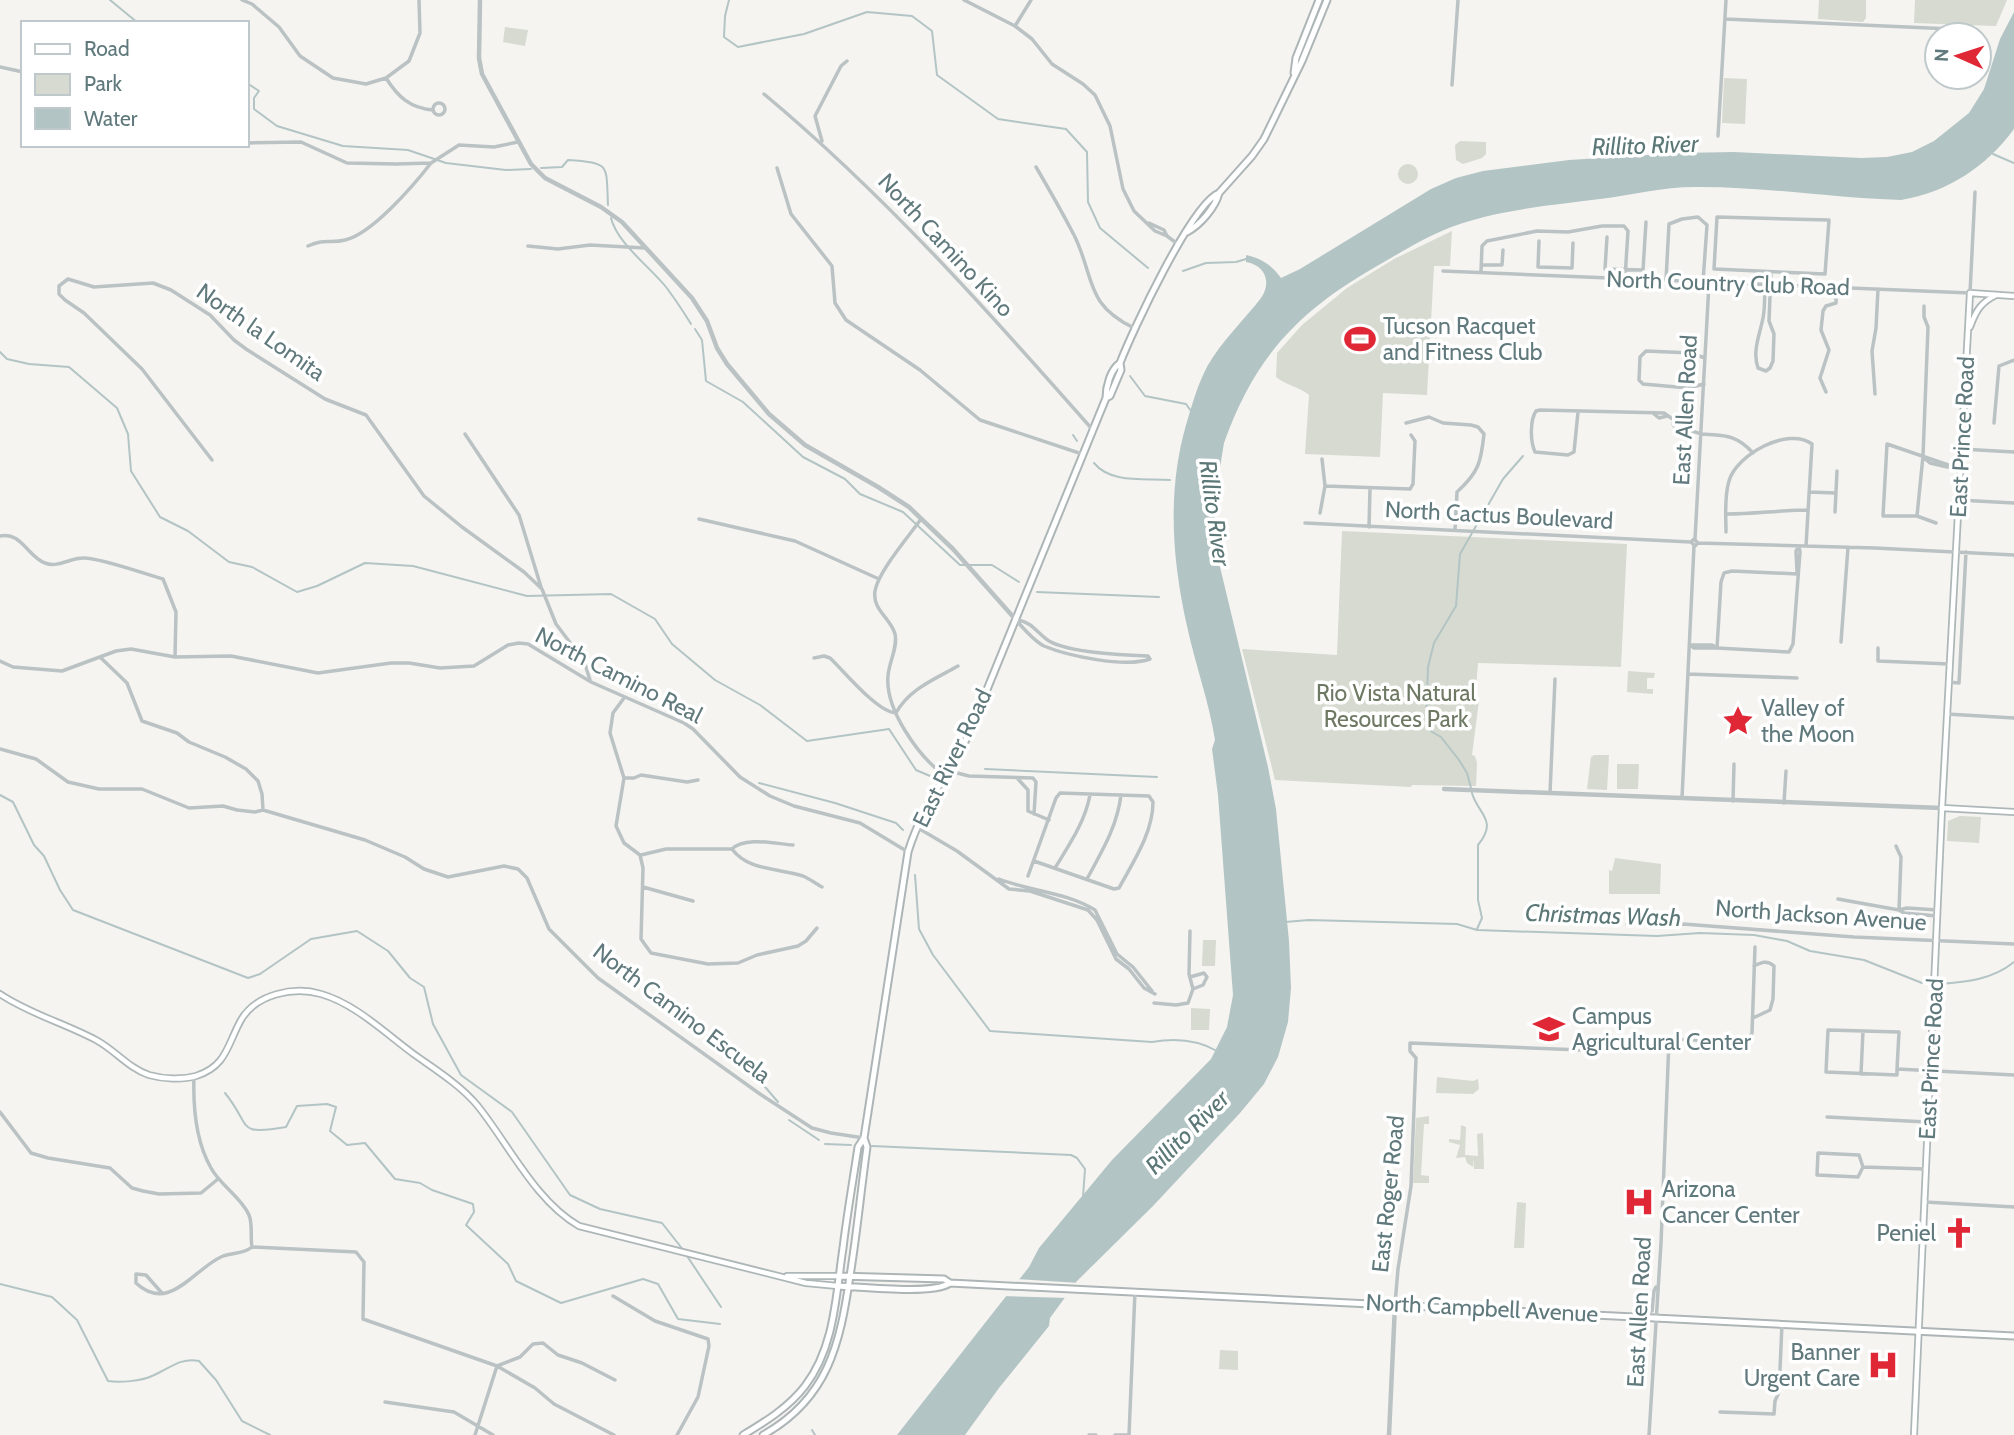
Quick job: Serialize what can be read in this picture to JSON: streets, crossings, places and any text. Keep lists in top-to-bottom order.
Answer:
{
  "streets": {
    "main road": [
      "North Country Club Road",
      "East Prince Road",
      "East River Road",
      "North Campbell Avenue"
    ],
    "street": [
      "North Camino Kino",
      "North la Lomita",
      "East Allen Road",
      "North Cactus Boulevard",
      "North Camino Real",
      "North Jackson Avenue",
      "North Camino Escuela",
      "East Roger Road"
    ]
  },
  "crossings": [
    ["North Camino Kino", "East River Road"],
    ["North Country Club Road", "East Allen Road"],
    ["North Country Club Road", "East Prince Road"],
    ["North la Lomita", "North Camino Real"],
    ["East Allen Road", "North Cactus Boulevard"],
    ["East Allen Road", "East Roger Road"],
    ["East Allen Road", "North Campbell Avenue"],
    ["East Prince Road", "North Cactus Boulevard"],
    ["East Prince Road", "North Jackson Avenue"],
    ["East Prince Road", "North Campbell Avenue"],
    ["North Camino Real", "East River Road"],
    ["East River Road", "North Camino Escuela"],
    ["East River Road", "North Campbell Avenue"],
    ["East Roger Road", "North Campbell Avenue"]
  ],
  "water": ["Rillito River", "Christmas Wash"],
  "parks": ["Rio Vista Natural Resources Park"],
  "places": {
    "sports": ["Tucson Racquet and Fitness Club"],
    "place": ["Valley of the Moon"],
    "school or university": ["Campus Agricultural Center"],
    "hospital": ["Arizona Cancer Center", "Banner Urgent Care"],
    "church": ["Peniel"]
  },
  "legend": ["Road", "Park", "Water"],
  "north": "left"
}
